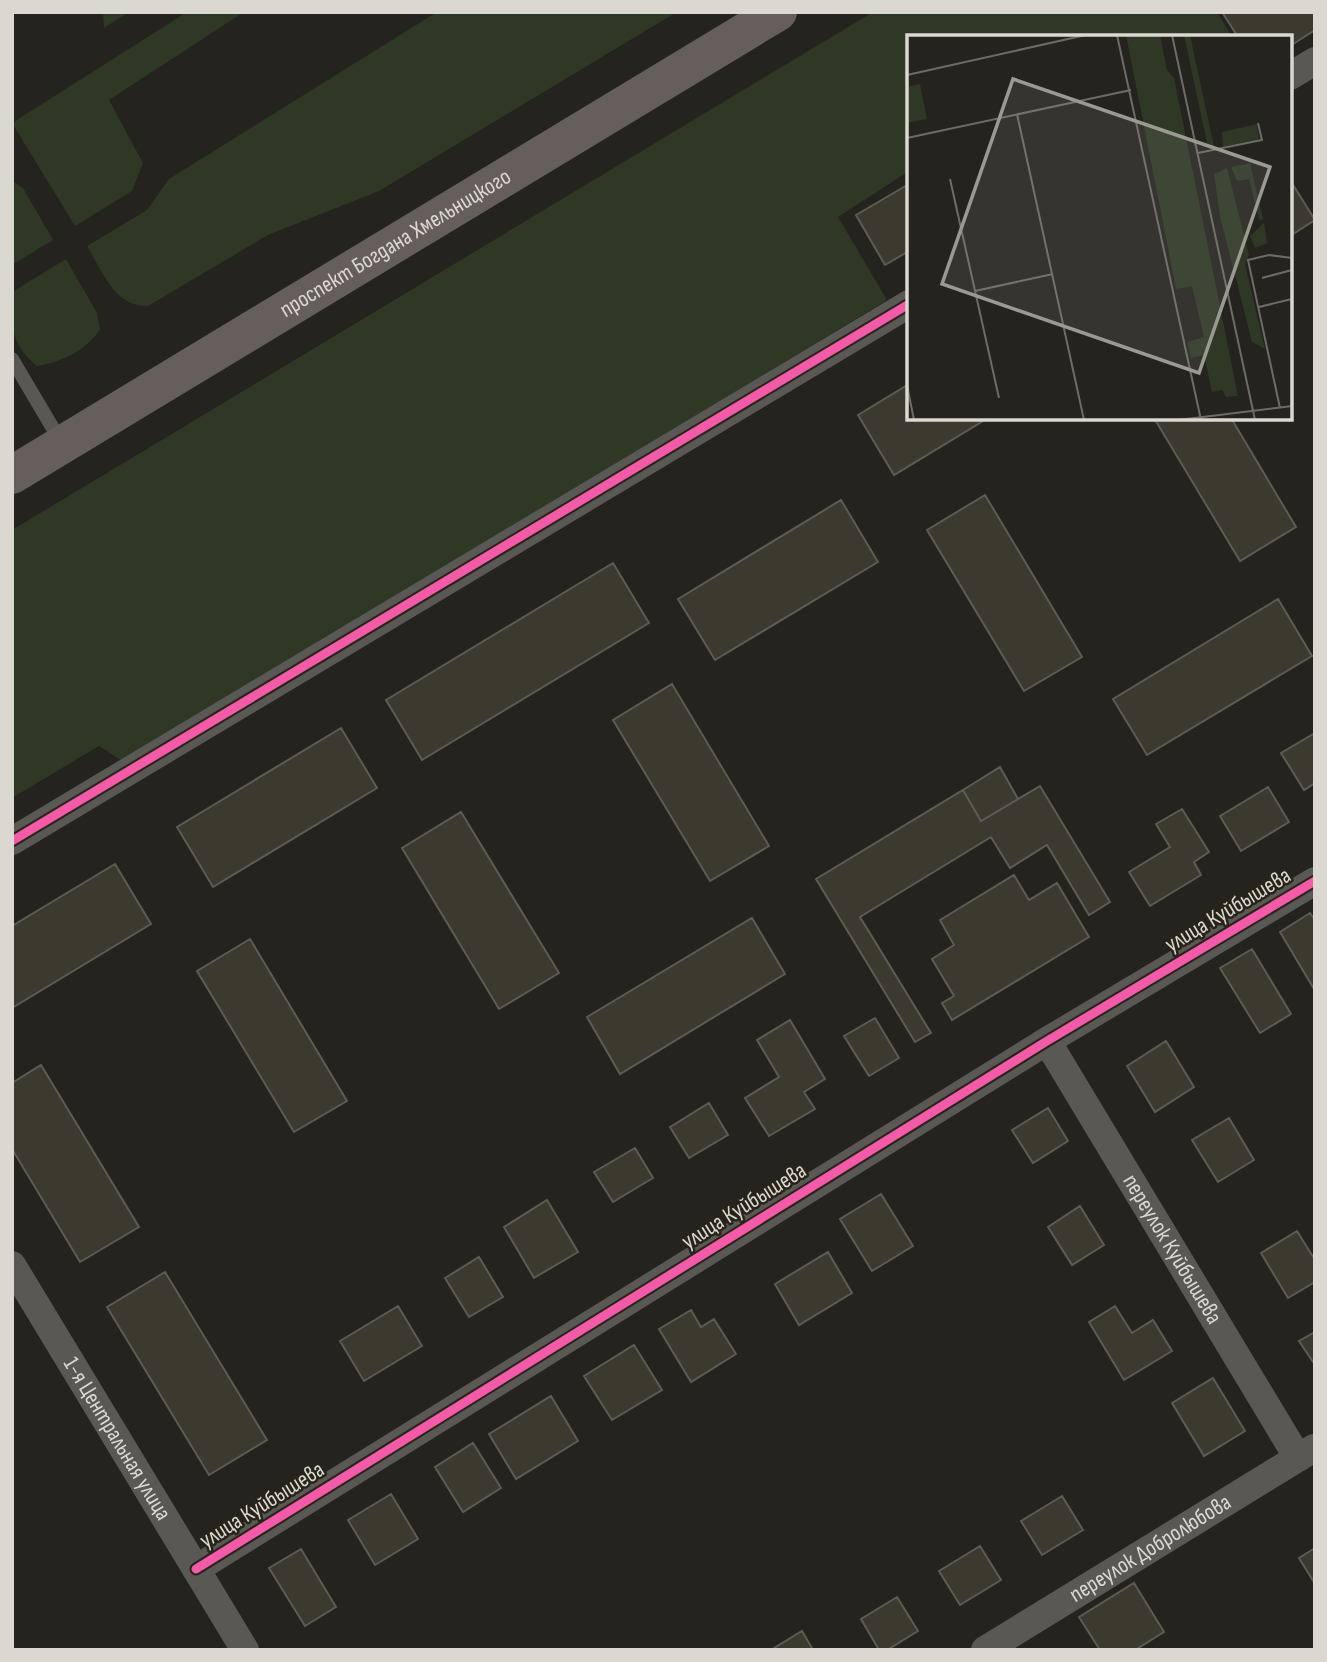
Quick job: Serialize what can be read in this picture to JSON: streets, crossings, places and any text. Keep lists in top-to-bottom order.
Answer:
{
  "streets": {
    "main road": ["проспект Богдана Хмельницкого"],
    "street": [
      "улица Куйбышева",
      "переулок Куйбышева",
      "1-я Центральная улица",
      "переулок Добролюбова"
    ]
  },
  "crossings": [
    ["улица Куйбышева", "переулок Куйбышева"],
    ["улица Куйбышева", "1-я Центральная улица"],
    ["переулок Куйбышева", "переулок Добролюбова"]
  ]
}
